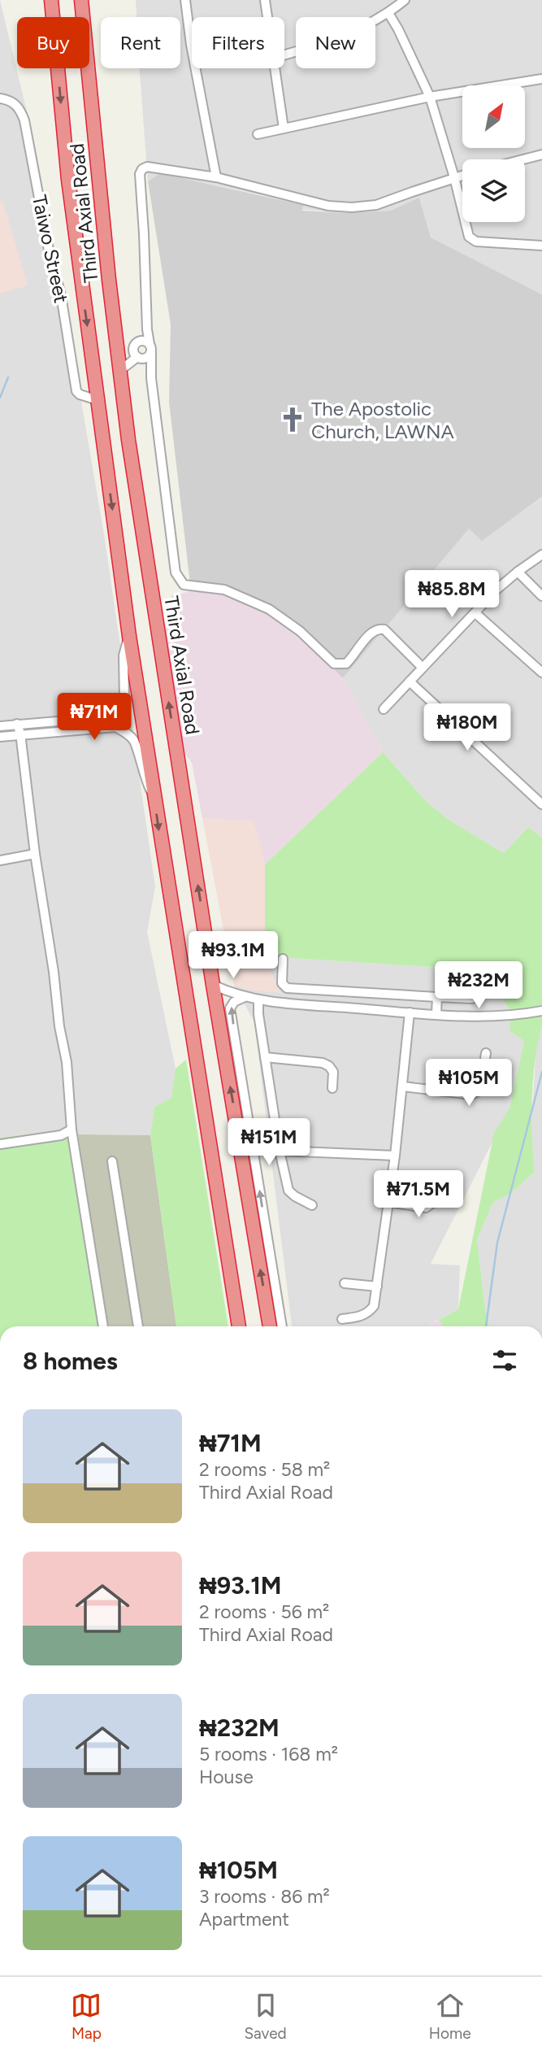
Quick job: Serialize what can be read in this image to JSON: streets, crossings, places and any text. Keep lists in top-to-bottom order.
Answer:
{
  "streets": {
    "highway": ["Third Axial Road"],
    "street": ["Taiwo Street"]
  },
  "crossings": [
    ["Third Axial Road", "Taiwo Street"]
  ],
  "places": {
    "church": ["The Apostolic Church, LAWNA"]
  },
  "north": "top right",
  "page": {
    "chip": [
      "Buy",
      "Rent",
      "Filters",
      "New"
    ],
    "price": [
      "₦85.8M",
      "₦71M",
      "₦180M",
      "₦93.1M",
      "₦232M",
      "₦105M",
      "₦151M",
      "₦71.5M"
    ],
    "heading": "8 homes",
    "list": [
      {
        "name": "₦71M",
        "note": "2 rooms · 58 m² · Third Axial Road"
      },
      {
        "name": "₦93.1M",
        "note": "2 rooms · 56 m² · Third Axial Road"
      },
      {
        "name": "₦232M",
        "note": "5 rooms · 168 m² · House"
      },
      {
        "name": "₦105M",
        "note": "3 rooms · 86 m² · Apartment"
      }
    ],
    "tabs": ["Map", "Saved", "Home"]
  }
}
